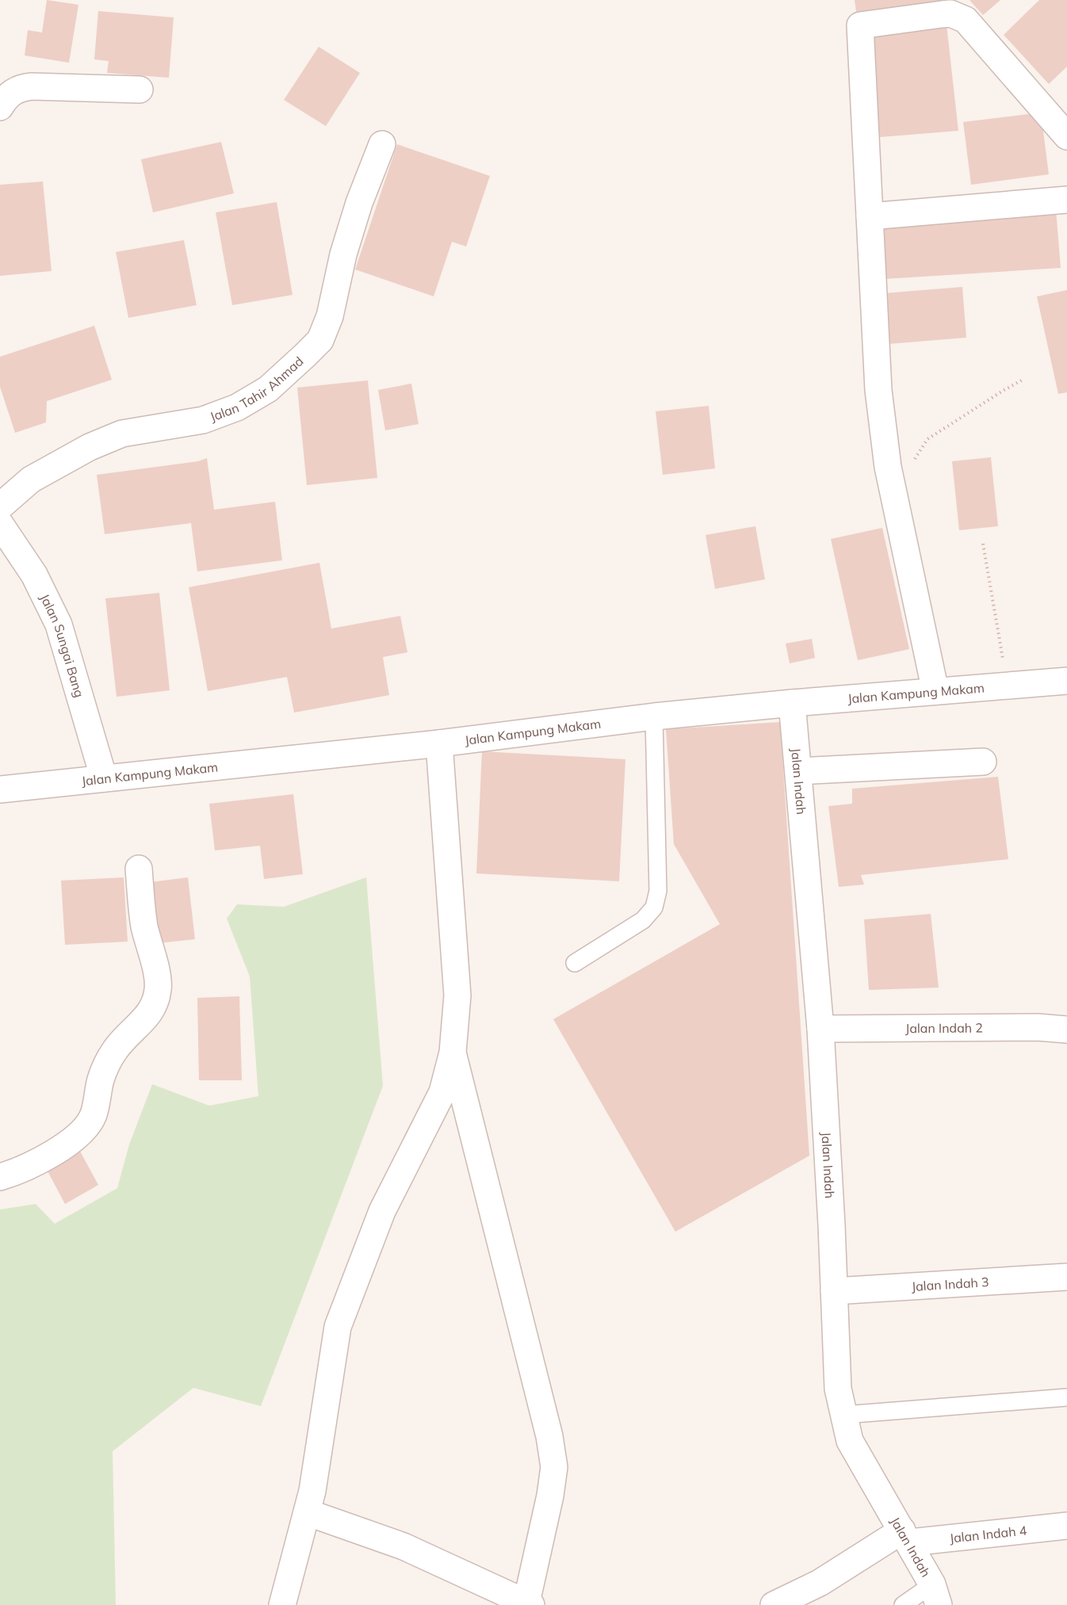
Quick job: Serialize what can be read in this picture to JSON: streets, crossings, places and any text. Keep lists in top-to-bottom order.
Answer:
{
  "streets": {
    "street": [
      "Jalan Tahir Ahmad",
      "Jalan Sungai Bang",
      "Jalan Kampung Makam",
      "Jalan Indah",
      "Jalan Indah 2",
      "Jalan Indah 3",
      "Jalan Indah 4"
    ]
  },
  "crossings": [
    ["Jalan Sungai Bang", "Jalan Kampung Makam"],
    ["Jalan Kampung Makam", "Jalan Indah"],
    ["Jalan Indah", "Jalan Indah 2"],
    ["Jalan Indah", "Jalan Indah 3"],
    ["Jalan Indah", "Jalan Indah 4"]
  ]
}
